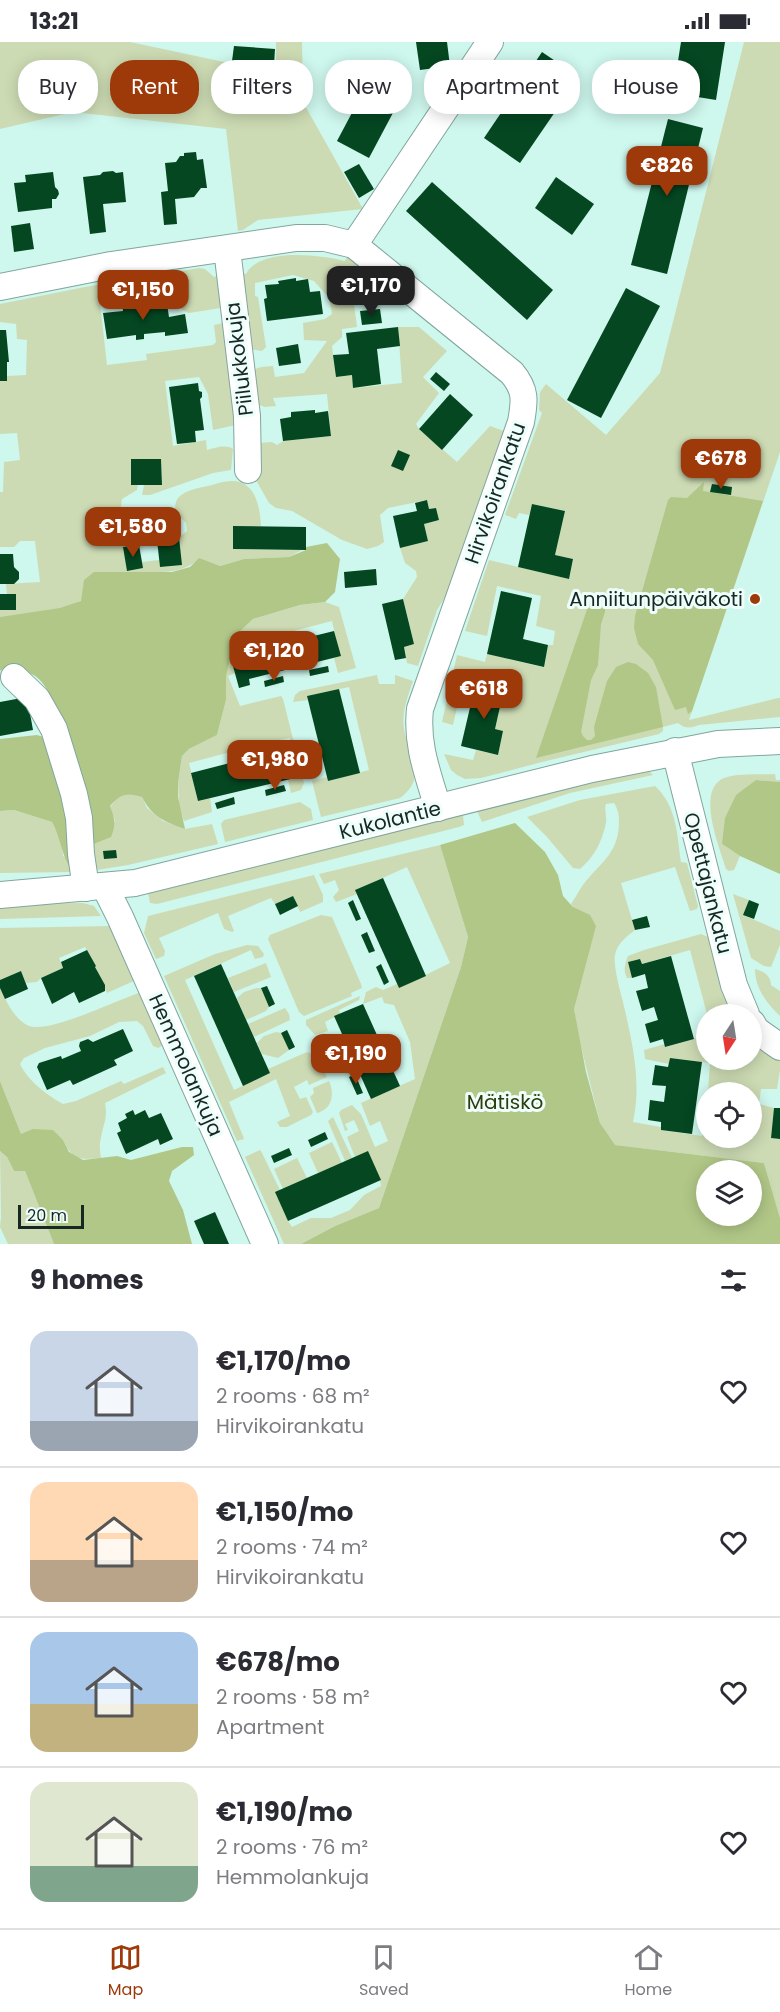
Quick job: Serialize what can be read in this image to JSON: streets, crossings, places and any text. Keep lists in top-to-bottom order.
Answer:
{
  "streets": {
    "street": [
      "Piilukkokuja",
      "Hirvikoirankatu",
      "Kukolantie",
      "Opettajankatu",
      "Hemmolankuja"
    ]
  },
  "crossings": [
    ["Piilukkokuja", "Hirvikoirankatu"],
    ["Hirvikoirankatu", "Kukolantie"],
    ["Kukolantie", "Opettajankatu"],
    ["Kukolantie", "Hemmolankuja"]
  ],
  "parks": ["Mätiskö"],
  "places": ["Anniitunpäiväkoti"],
  "scale_bar": "20 m",
  "north": "bottom",
  "page": {
    "status": "13:21",
    "chip": [
      "Buy",
      "Rent",
      "Filters",
      "New",
      "Apartment",
      "House"
    ],
    "price": [
      "€826",
      "€1,170",
      "€1,150",
      "€678",
      "€1,580",
      "€1,120",
      "€618",
      "€1,980",
      "€1,190"
    ],
    "scale": "20 m",
    "heading": "9 homes",
    "list": [
      {
        "name": "€1,170/mo",
        "note": "2 rooms · 68 m² · Hirvikoirankatu"
      },
      {
        "name": "€1,150/mo",
        "note": "2 rooms · 74 m² · Hirvikoirankatu"
      },
      {
        "name": "€678/mo",
        "note": "2 rooms · 58 m² · Apartment"
      },
      {
        "name": "€1,190/mo",
        "note": "2 rooms · 76 m² · Hemmolankuja"
      }
    ],
    "tabs": ["Map", "Saved", "Home"]
  }
}
